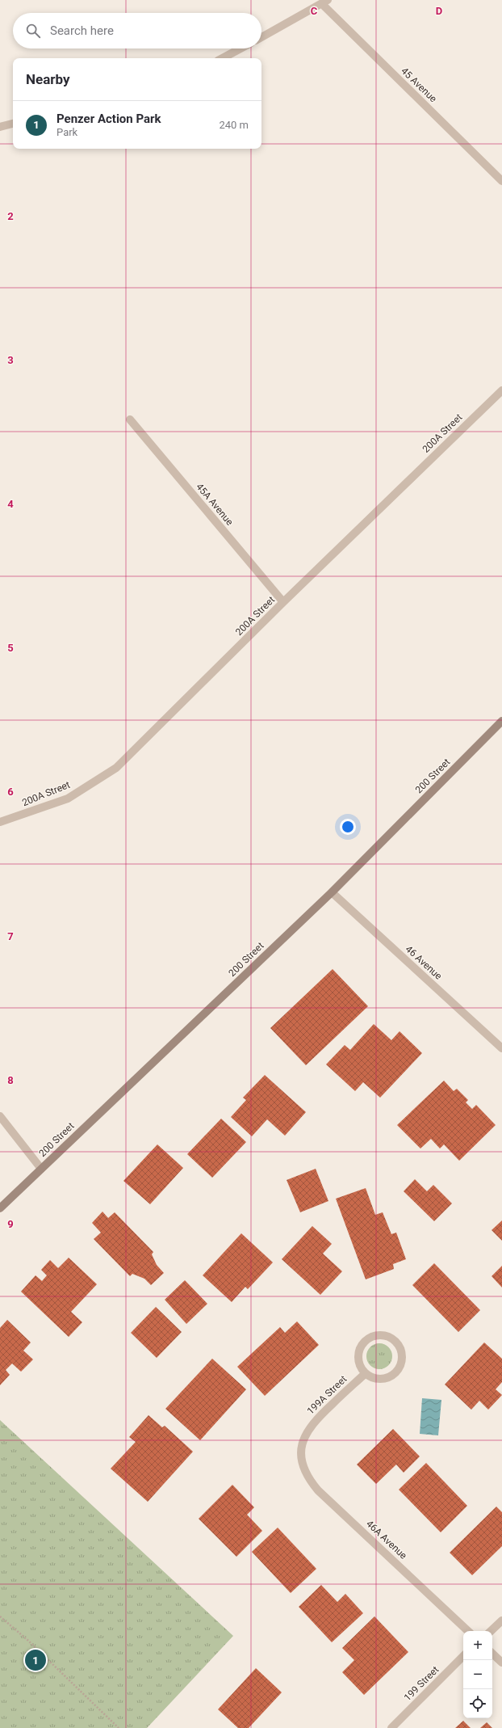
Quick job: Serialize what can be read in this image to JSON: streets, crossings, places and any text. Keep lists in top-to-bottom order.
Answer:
{
  "streets": {
    "main road": ["200 Street"],
    "street": [
      "45 Avenue",
      "200A Street",
      "45A Avenue",
      "46 Avenue",
      "199A Street",
      "46A Avenue",
      "199 Street"
    ]
  },
  "crossings": [
    ["200A Street", "45A Avenue"],
    ["200 Street", "46 Avenue"],
    ["199A Street", "46A Avenue"]
  ],
  "page": {
    "search": "Search here",
    "heading": "Nearby",
    "list": [
      {
        "mark": "1",
        "name": "Penzer Action Park",
        "note": "Park",
        "value": "240 m"
      }
    ],
    "map_buttons": ["+", "−"],
    "pins": "1"
  },
  "grid": {
    "columns": ["C", "D"],
    "rows": [
      "2",
      "3",
      "4",
      "5",
      "6",
      "7",
      "8",
      "9"
    ]
  }
}
